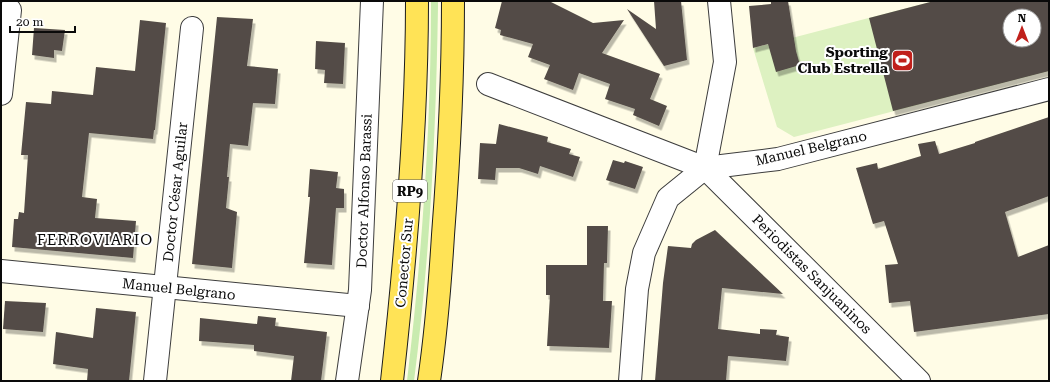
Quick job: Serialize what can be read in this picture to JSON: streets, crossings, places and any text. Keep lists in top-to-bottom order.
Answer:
{
  "streets": {
    "main road": ["RP9", "Conector Sur"],
    "street": [
      "Manuel Belgrano",
      "Doctor Alfonso Barassi",
      "Doctor César Aguilar",
      "Periodistas Sanjuaninos"
    ]
  },
  "crossings": [
    ["Manuel Belgrano", "Doctor Alfonso Barassi"],
    ["Manuel Belgrano", "Doctor César Aguilar"],
    ["Manuel Belgrano", "Periodistas Sanjuaninos"]
  ],
  "districts": ["FERROVIARIO"],
  "places": {
    "sports": ["Sporting Club Estrella"]
  },
  "scale_bar": "20 m",
  "north": "top"
}
